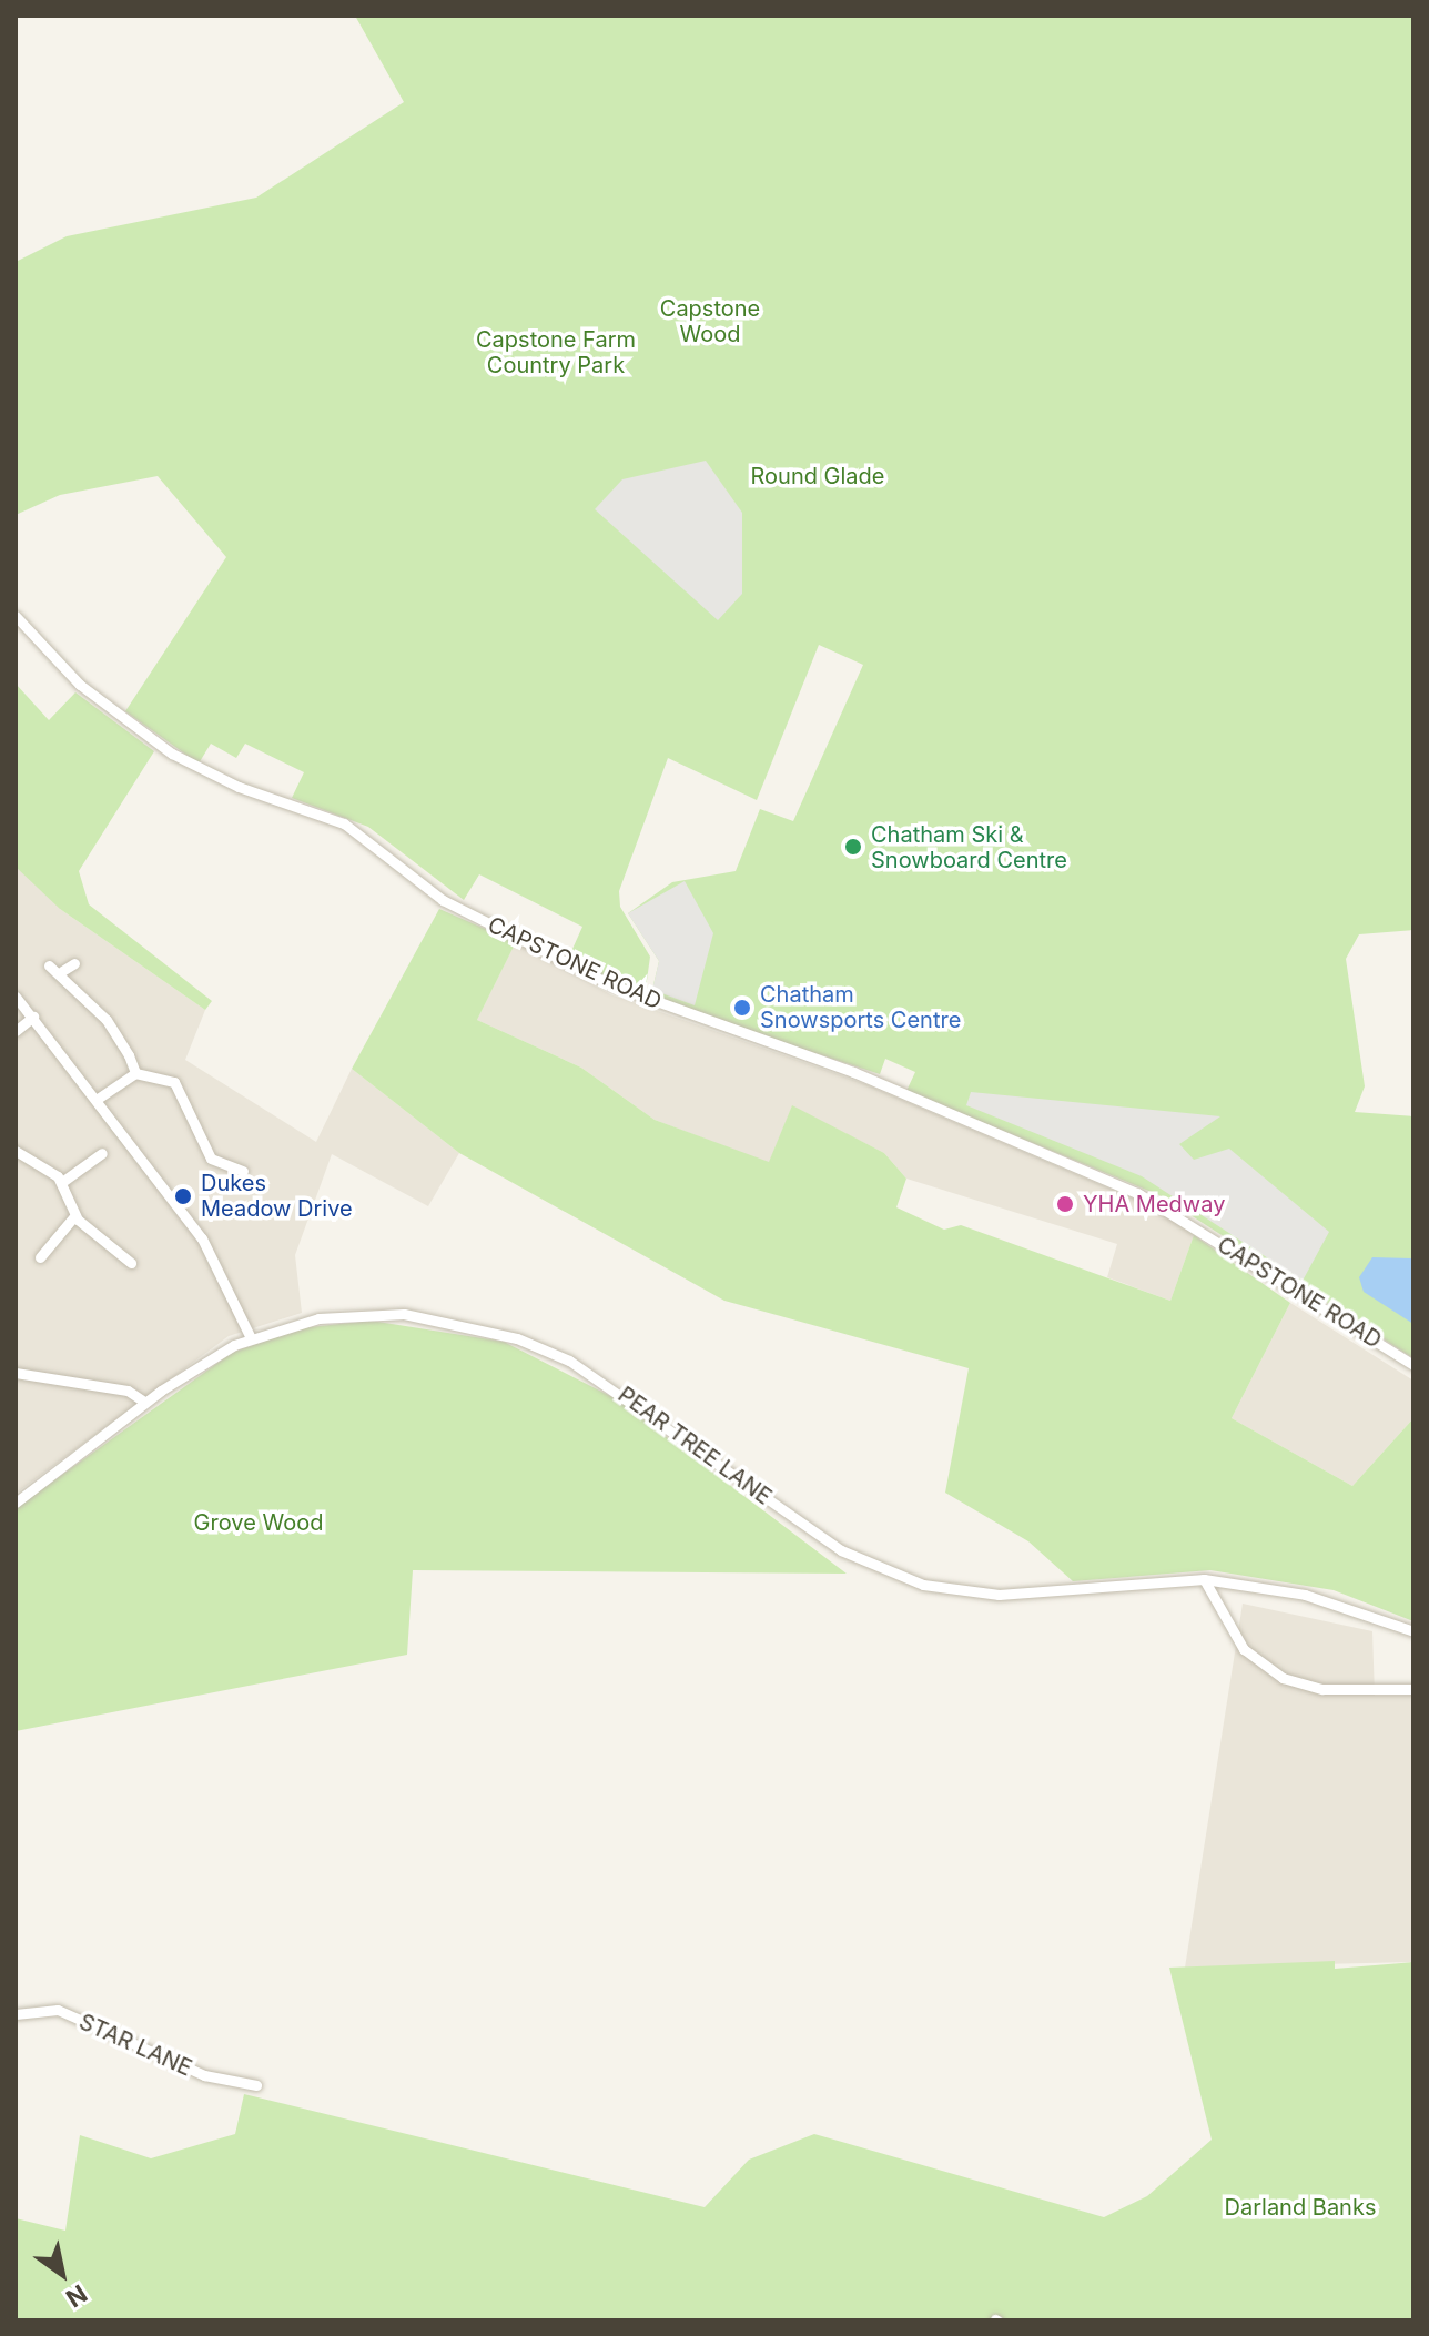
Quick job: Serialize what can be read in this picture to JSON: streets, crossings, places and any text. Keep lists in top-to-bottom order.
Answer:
{
  "streets": {
    "street": ["CAPSTONE ROAD", "PEAR TREE LANE", "STAR LANE"]
  },
  "parks": [
    "Capstone Wood",
    "Capstone Farm Country Park",
    "Round Glade",
    "Grove Wood",
    "Darland Banks"
  ],
  "places": [
    "Chatham Ski & Snowboard Centre",
    "Chatham Snowsports Centre",
    "Dukes Meadow Drive",
    "YHA Medway"
  ],
  "north": "bottom right"
}
